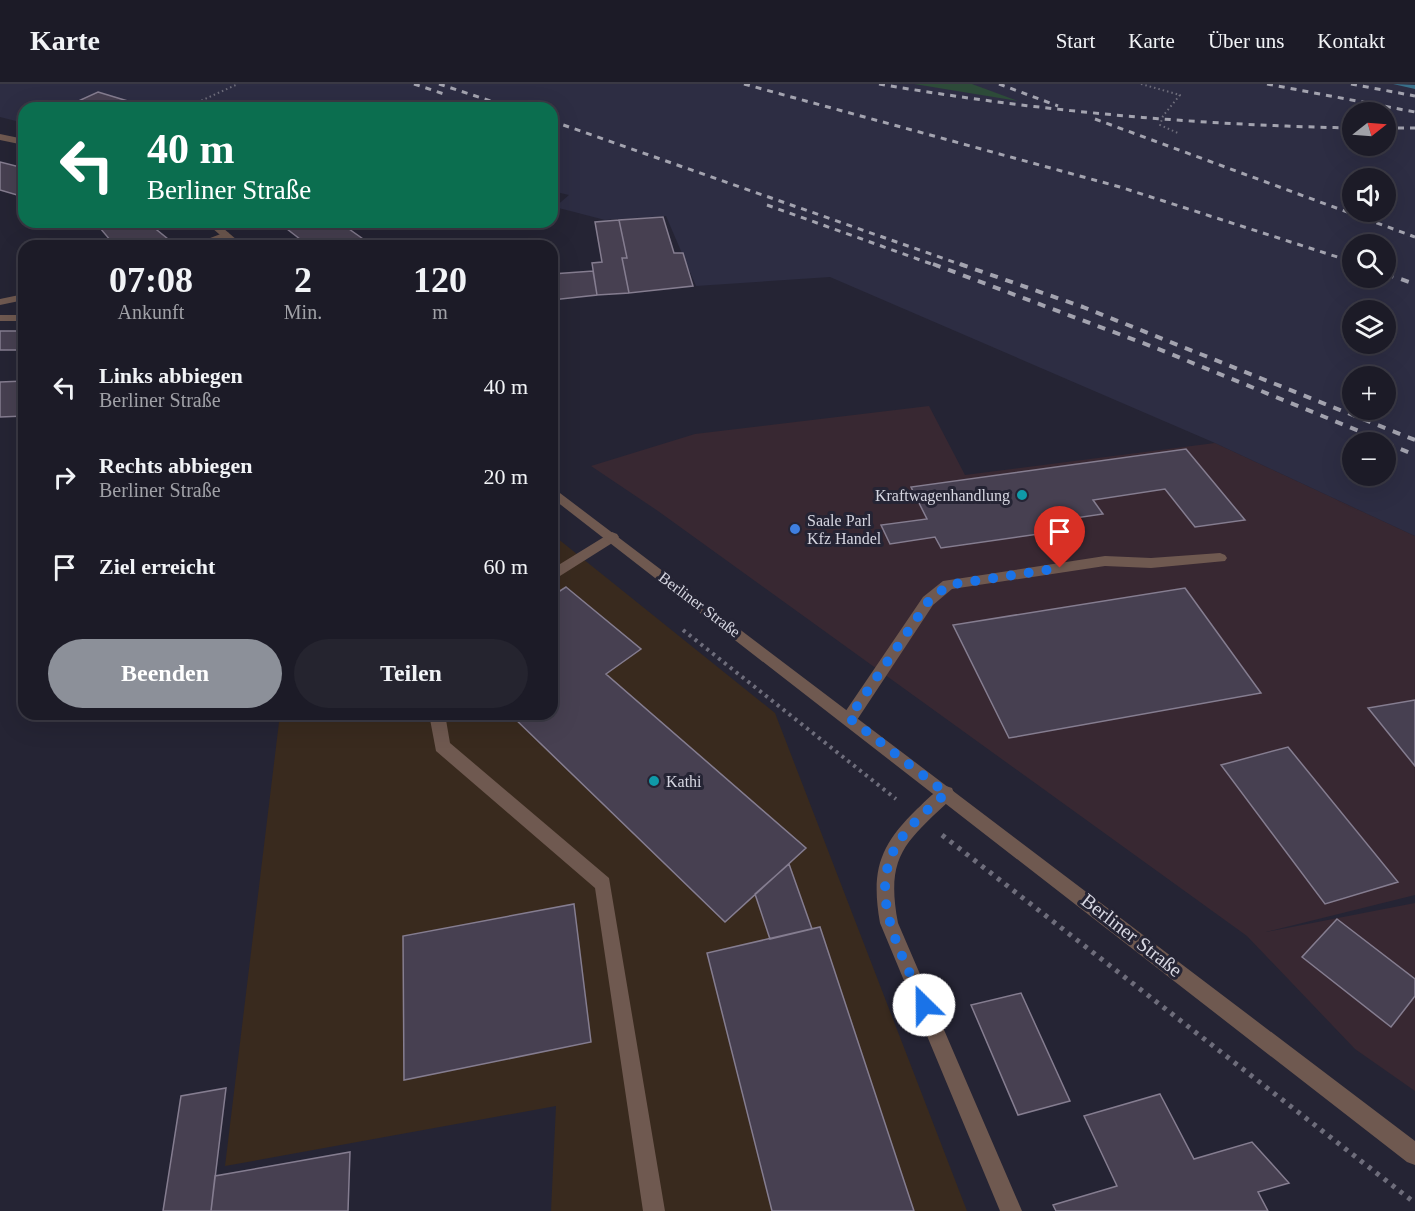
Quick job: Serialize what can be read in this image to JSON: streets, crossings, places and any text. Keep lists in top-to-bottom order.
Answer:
{
  "streets": {
    "street": ["Berliner Straße"]
  },
  "places": ["Kraftwagenhandlung", "Saale Parl Kfz Handel", "Kathi"],
  "north": "right",
  "page": {
    "header": "Karte",
    "nav": [
      "Start",
      "Karte",
      "Über uns",
      "Kontakt"
    ],
    "map_buttons": ["+", "−"],
    "turn": ["40 m", "Berliner Straße"],
    "eta": [
      "07:08",
      "Ankunft",
      "2",
      "Min.",
      "120",
      "m"
    ],
    "list": [
      {
        "name": "Links abbiegen",
        "note": "Berliner Straße",
        "value": "40 m"
      },
      {
        "name": "Rechts abbiegen",
        "note": "Berliner Straße",
        "value": "20 m"
      },
      {
        "name": "Ziel erreicht",
        "value": "60 m"
      }
    ],
    "buttons": ["Beenden", "Teilen"]
  }
}
